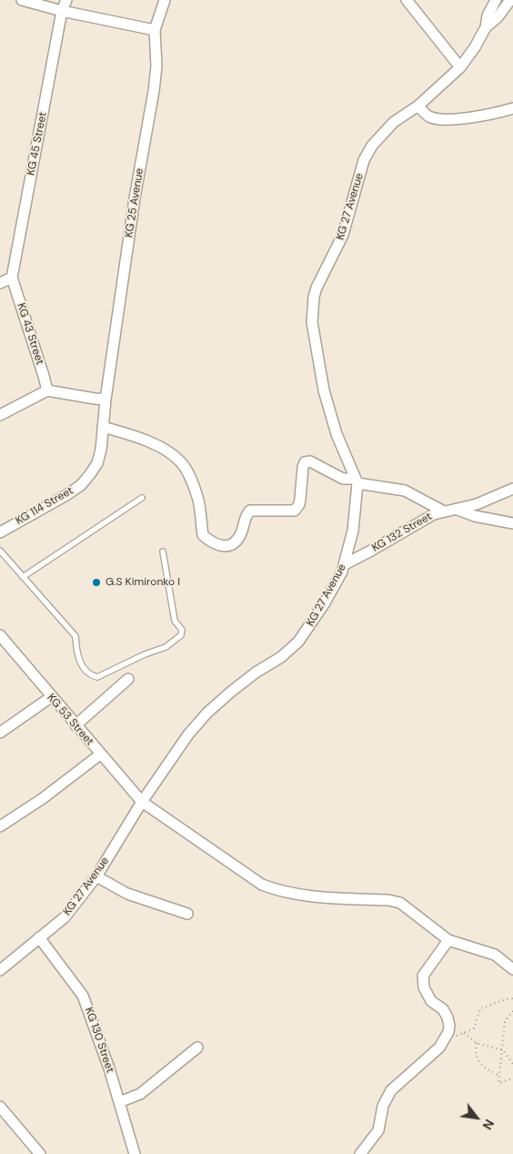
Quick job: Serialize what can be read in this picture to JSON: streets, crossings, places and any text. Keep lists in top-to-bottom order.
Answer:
{
  "streets": {
    "street": [
      "KG 45 Street",
      "KG 25 Avenue",
      "KG 27 Avenue",
      "KG 43 Street",
      "KG 114 Street",
      "KG 132 Street",
      "KG 53 Street",
      "KG 130 Street"
    ]
  },
  "crossings": [
    ["KG 45 Street", "KG 43 Street"],
    ["KG 25 Avenue", "KG 114 Street"],
    ["KG 27 Avenue", "KG 132 Street"],
    ["KG 27 Avenue", "KG 53 Street"],
    ["KG 27 Avenue", "KG 130 Street"]
  ],
  "places": ["G.S Kimironko I"],
  "north": "bottom right"
}
